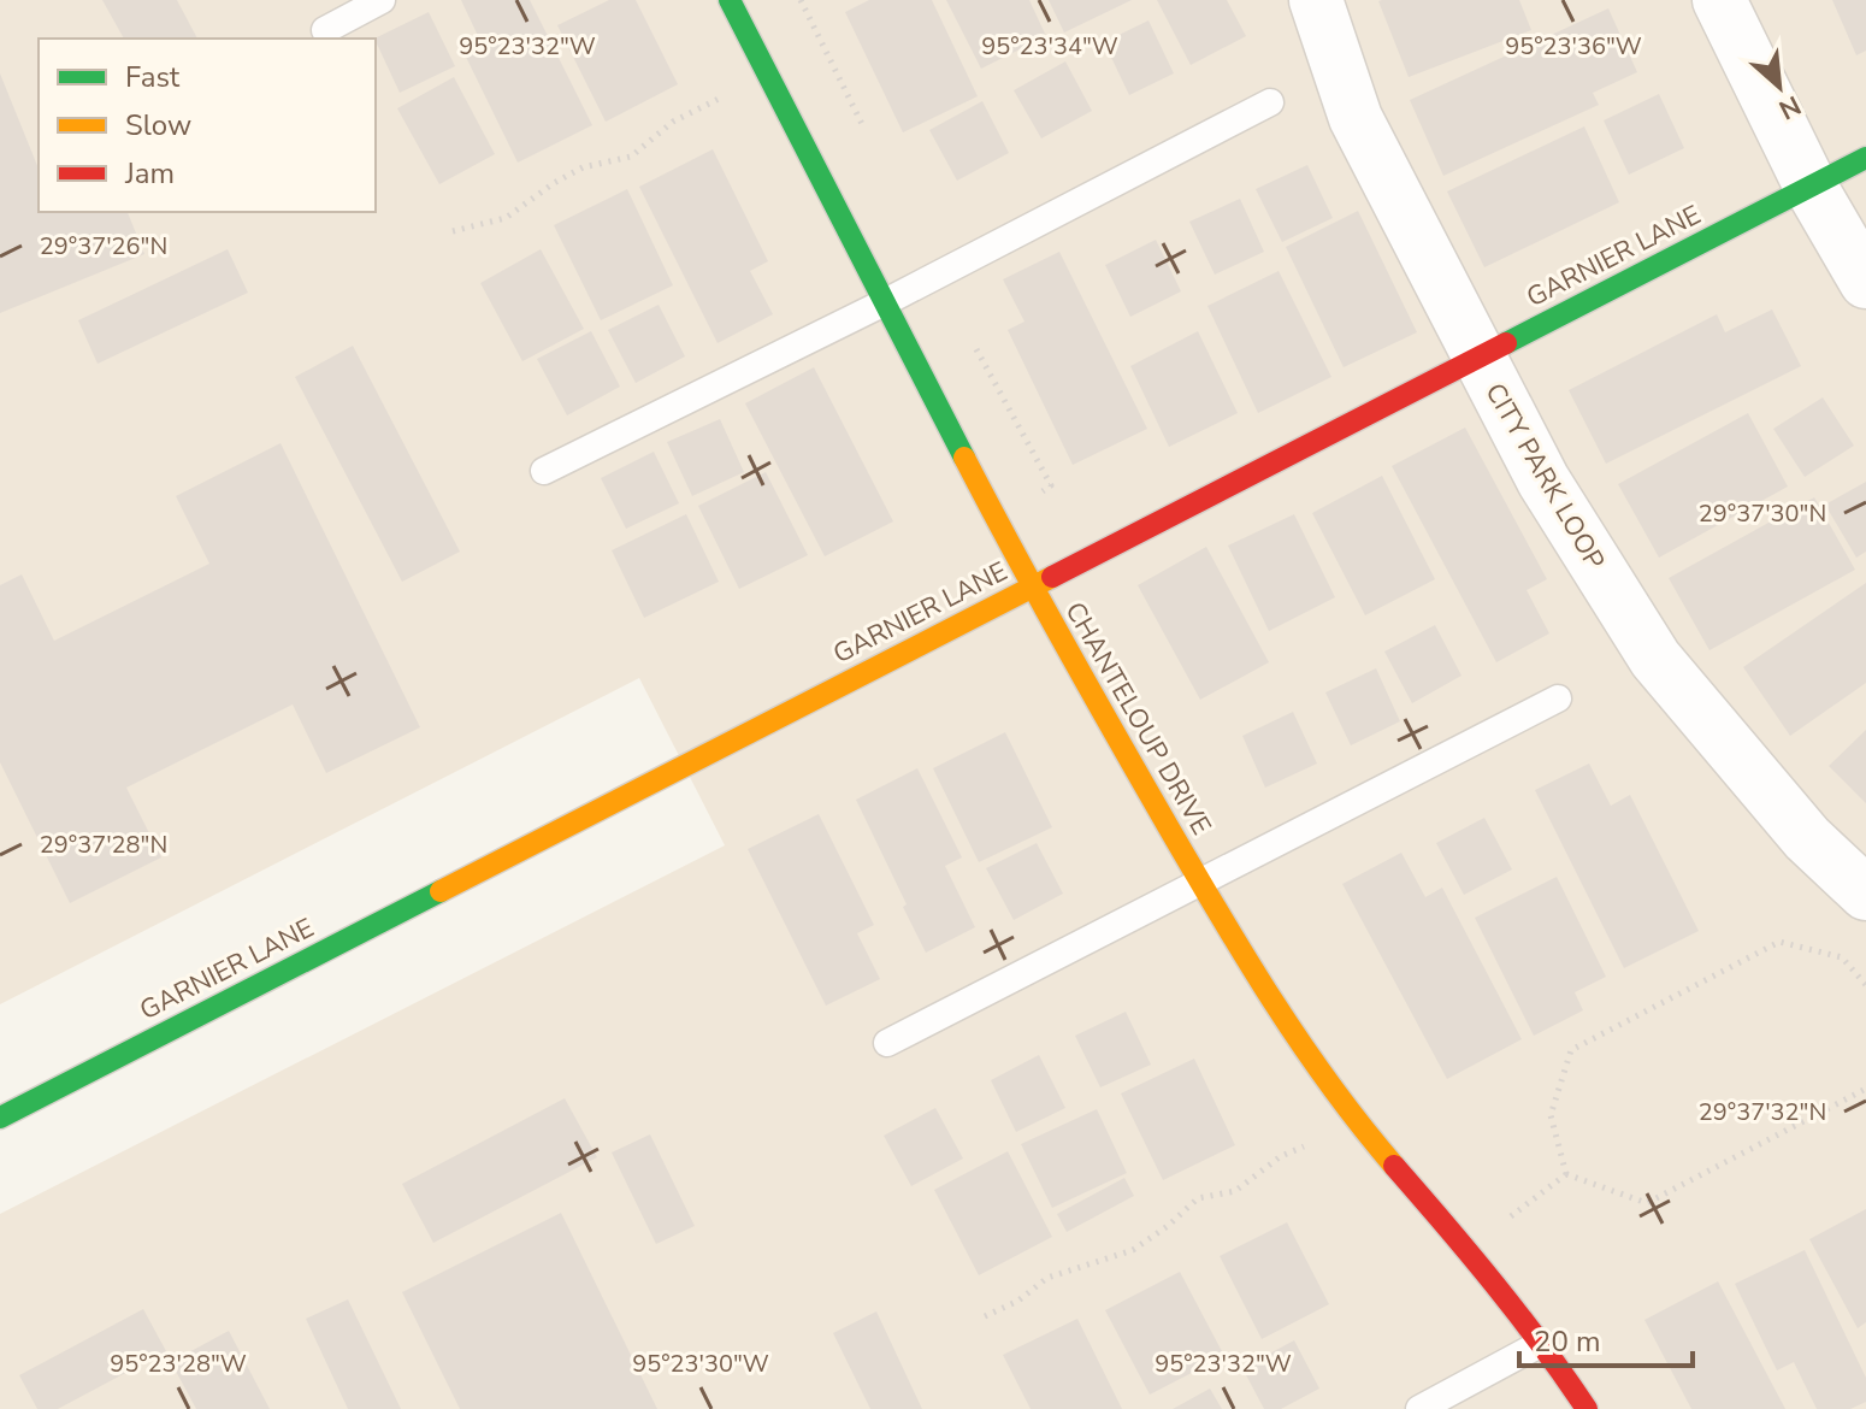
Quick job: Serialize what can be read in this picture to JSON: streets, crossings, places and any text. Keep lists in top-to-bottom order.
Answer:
{
  "streets": {
    "street": ["GARNIER LANE", "CITY PARK LOOP", "CHANTELOUP DRIVE"]
  },
  "crossings": [
    ["GARNIER LANE", "CITY PARK LOOP"],
    ["GARNIER LANE", "CHANTELOUP DRIVE"]
  ],
  "legend": ["Fast", "Slow", "Jam"],
  "scale_bar": "20 m",
  "north": "bottom right",
  "coordinates": [
    "95°23'32\"W",
    "95°23'34\"W",
    "95°23'36\"W",
    "29°37'26\"N",
    "29°37'30\"N",
    "29°37'28\"N",
    "29°37'32\"N",
    "95°23'28\"W",
    "95°23'30\"W"
  ]
}
